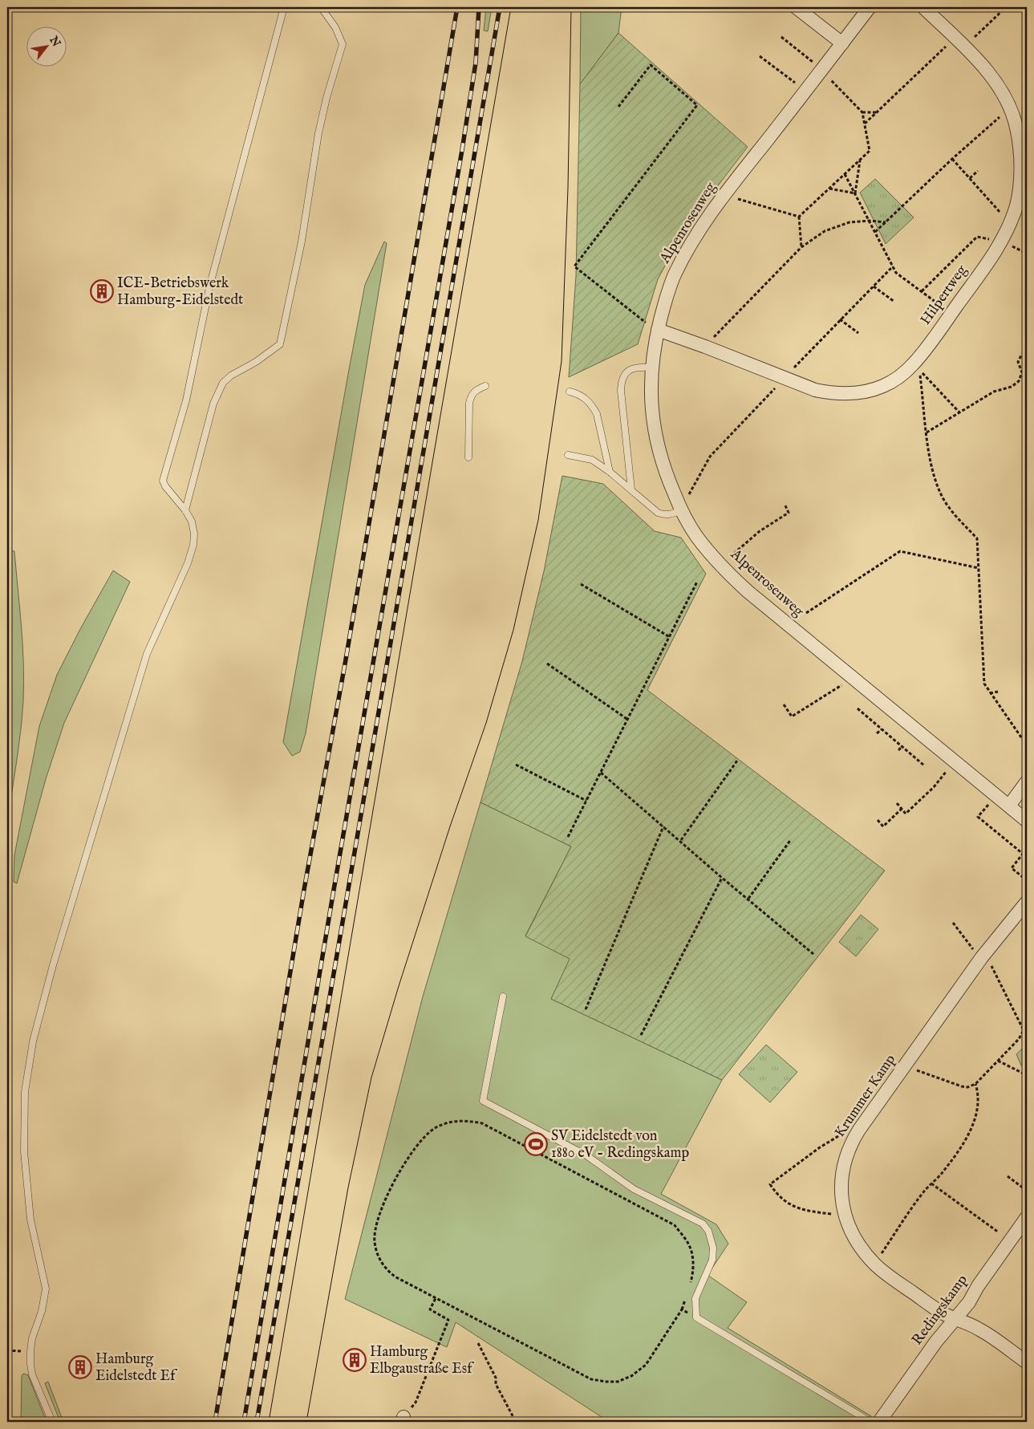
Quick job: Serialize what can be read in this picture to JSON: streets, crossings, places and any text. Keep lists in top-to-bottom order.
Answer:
{
  "streets": {
    "street": [
      "Alpenrosenweg",
      "Hilpertweg",
      "Krummer Kamp",
      "Redingskamp"
    ]
  },
  "crossings": [
    ["Alpenrosenweg", "Hilpertweg"],
    ["Krummer Kamp", "Redingskamp"]
  ],
  "places": {
    "building": ["ICE-Betriebswerk Hamburg-Eidelstedt", "Hamburg Elbgaustraße Esf", "Hamburg Eidelstedt Ef"],
    "sports": ["SV Eidelstedt von 1880 eV - Redingskamp"]
  },
  "north": "top right"
}
